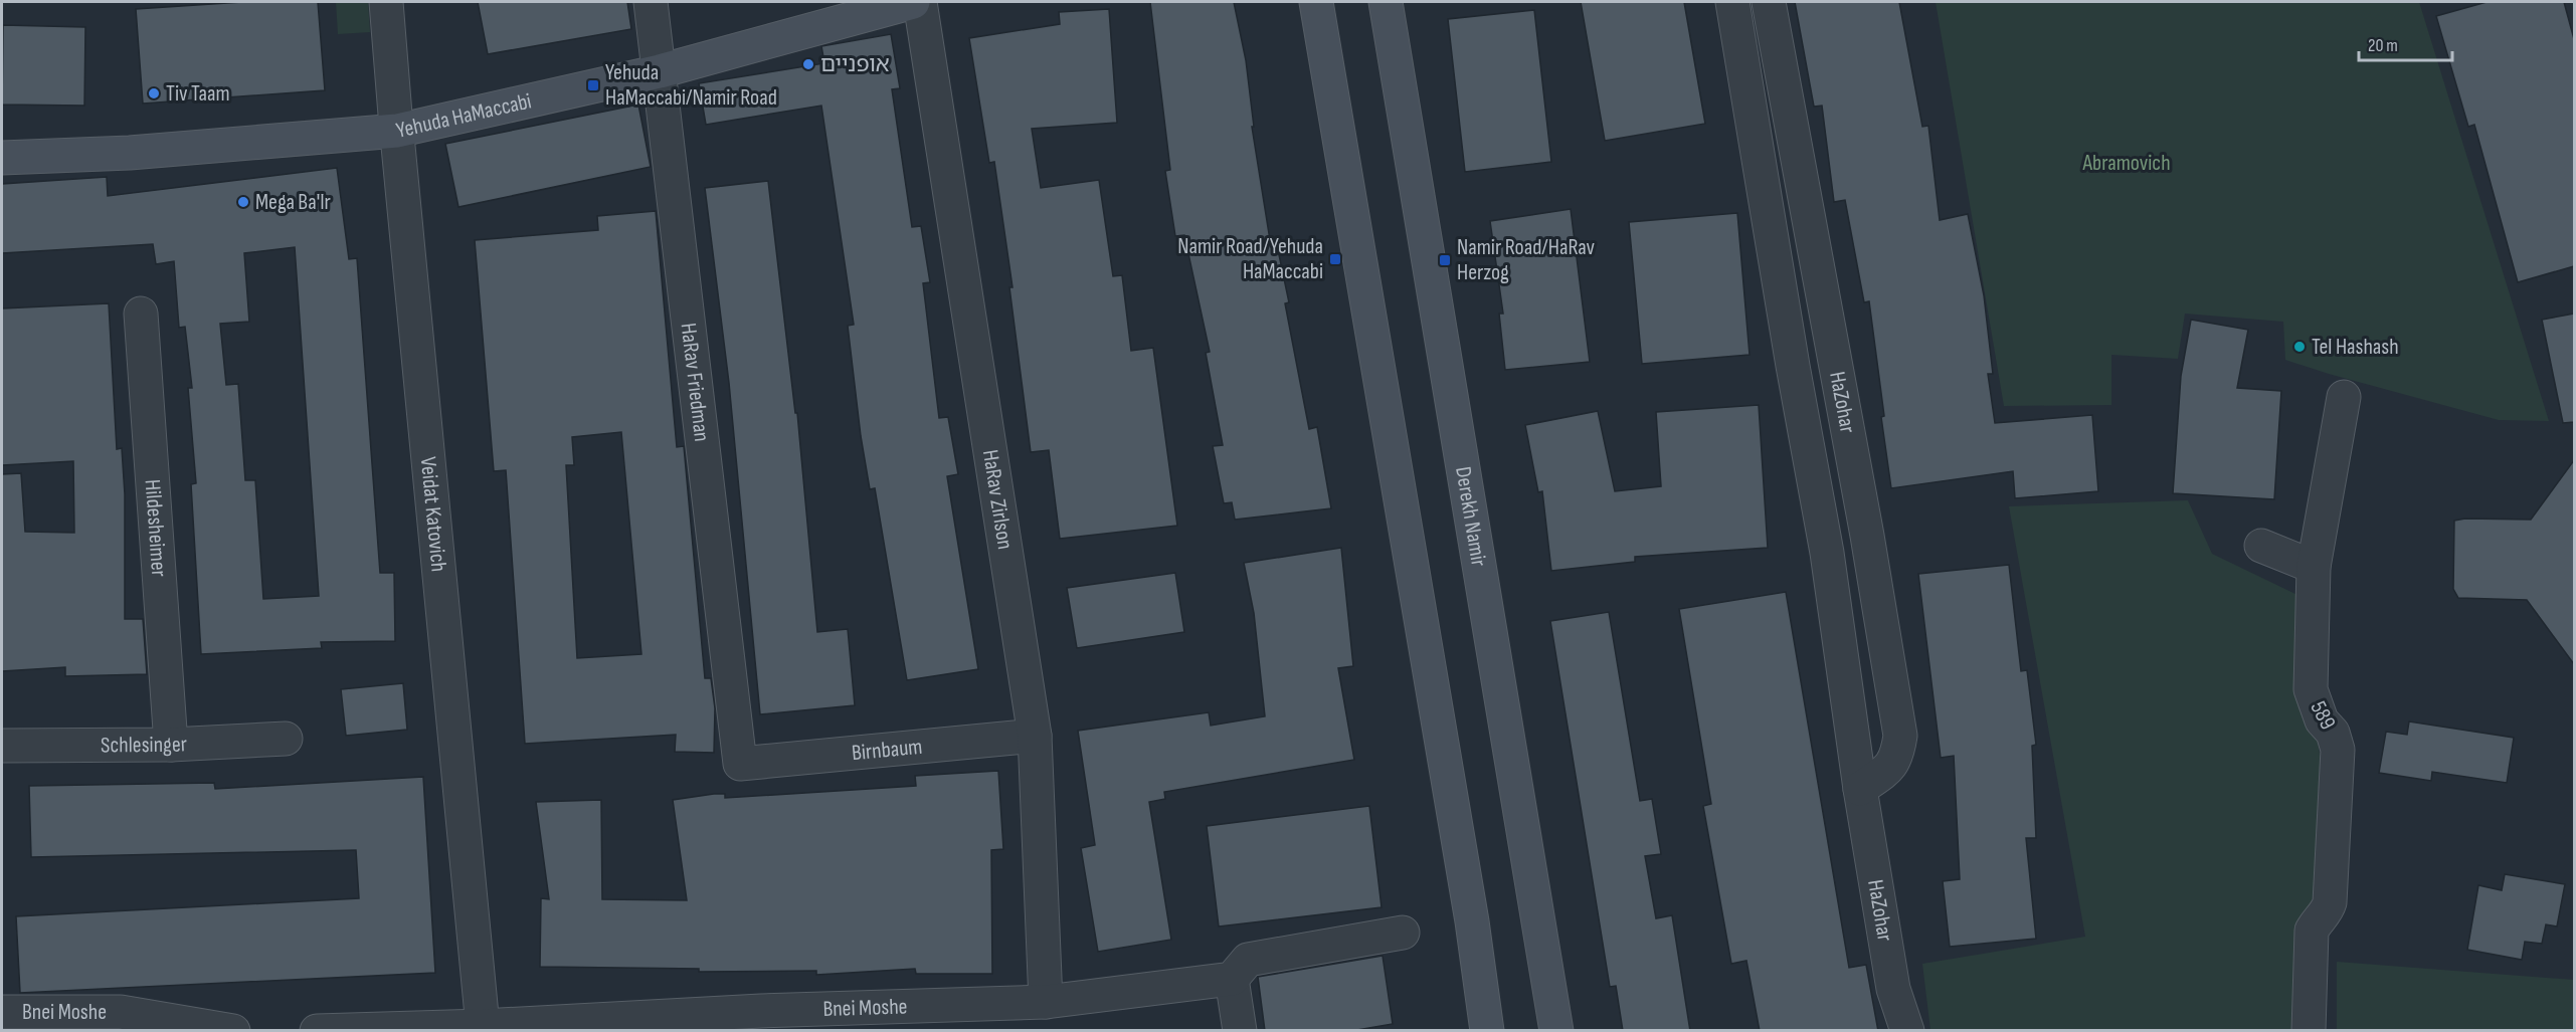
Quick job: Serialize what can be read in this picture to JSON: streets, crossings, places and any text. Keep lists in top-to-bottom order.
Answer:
{
  "streets": {
    "main road": ["Yehuda HaMaccabi", "Derekh Namir"],
    "street": [
      "HaRav Friedman",
      "HaZohar",
      "HaRav Zirlson",
      "Veidat Katovich",
      "Hildesheimer",
      "589",
      "Schlesinger",
      "Birnbaum",
      "Bnei Moshe"
    ]
  },
  "crossings": [
    ["Yehuda HaMaccabi", "HaRav Friedman"],
    ["Yehuda HaMaccabi", "Veidat Katovich"],
    ["HaRav Friedman", "Birnbaum"],
    ["HaRav Zirlson", "Birnbaum"],
    ["HaRav Zirlson", "Bnei Moshe"],
    ["Veidat Katovich", "Bnei Moshe"],
    ["Hildesheimer", "Schlesinger"]
  ],
  "parks": ["Abramovich"],
  "places": {
    "other": [
      "אופניים",
      "Tiv Taam",
      "Mega Ba'Ir",
      "Tel Hashash"
    ],
    "transit": ["Yehuda HaMaccabi/Namir Road", "Namir Road/Yehuda HaMaccabi", "Namir Road/HaRav Herzog"]
  },
  "scale_bar": "20 m"
}
